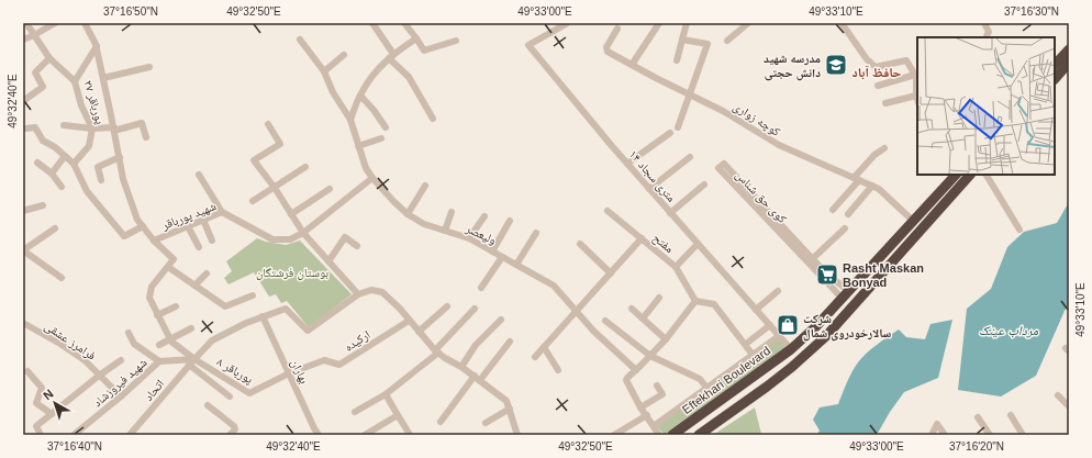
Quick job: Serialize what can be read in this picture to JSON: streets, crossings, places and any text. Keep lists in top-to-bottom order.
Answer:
{
  "streets": {
    "highway": ["Eftekhari Boulevard"],
    "street": [
      "پورباقر ۲۷",
      "کوچه زواری",
      "۱۴ متری سجاد",
      "کوی حق شناس",
      "شهید پورباقر",
      "ولیعصر",
      "مفتح",
      "فرامرز عشقی",
      "ارکیده",
      "پورباقر ۸",
      "بهاران",
      "شهید فیروزشاد",
      "اتحاد"
    ]
  },
  "crossings": [
    ["پورباقر ۲۷", "شهید پورباقر"],
    ["کوچه زواری", "Eftekhari Boulevard"],
    ["۱۴ متری سجاد", "Eftekhari Boulevard"],
    ["کوی حق شناس", "Eftekhari Boulevard"],
    ["فرامرز عشقی", "شهید فیروزشاد"],
    ["ارکیده", "پورباقر ۸"],
    ["ارکیده", "بهاران"],
    ["پورباقر ۸", "بهاران"],
    ["پورباقر ۸", "اتحاد"],
    ["بهاران", "اتحاد"]
  ],
  "districts": ["حافظ آباد"],
  "water": ["مرداب عینک"],
  "parks": ["بوستان فرشتگان"],
  "places": {
    "school or university": ["مدرسه شهید دانش حجتی"],
    "supermarket": ["Rasht Maskan Bonyad"],
    "shop": ["شرکت سالارخودروی شمال"]
  },
  "north": "top left",
  "coordinates": [
    "37°16'50\"N",
    "49°32'50\"E",
    "49°33'00\"E",
    "49°33'10\"E",
    "37°16'30\"N",
    "49°32'40\"E",
    "37°16'40\"N",
    "37°16'20\"N"
  ]
}
